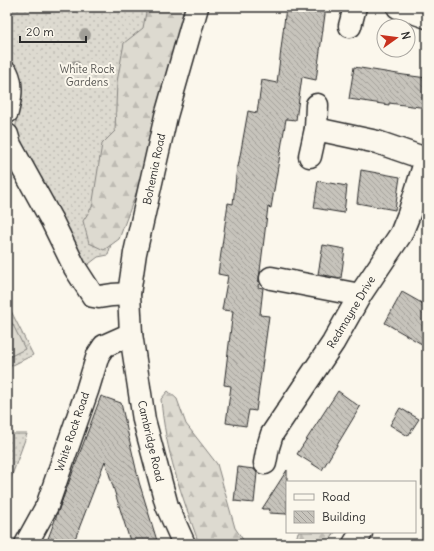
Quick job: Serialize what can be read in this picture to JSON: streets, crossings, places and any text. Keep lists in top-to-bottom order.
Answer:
{
  "streets": {
    "main road": [
      "Bohemia Road",
      "Redmayne Drive",
      "White Rock Road",
      "Cambridge Road"
    ]
  },
  "crossings": [
    ["Bohemia Road", "White Rock Road"],
    ["Bohemia Road", "Cambridge Road"],
    ["White Rock Road", "Cambridge Road"]
  ],
  "parks": ["White Rock Gardens"],
  "legend": ["Road", "Building"],
  "scale_bar": "20 m",
  "north": "right"
}
